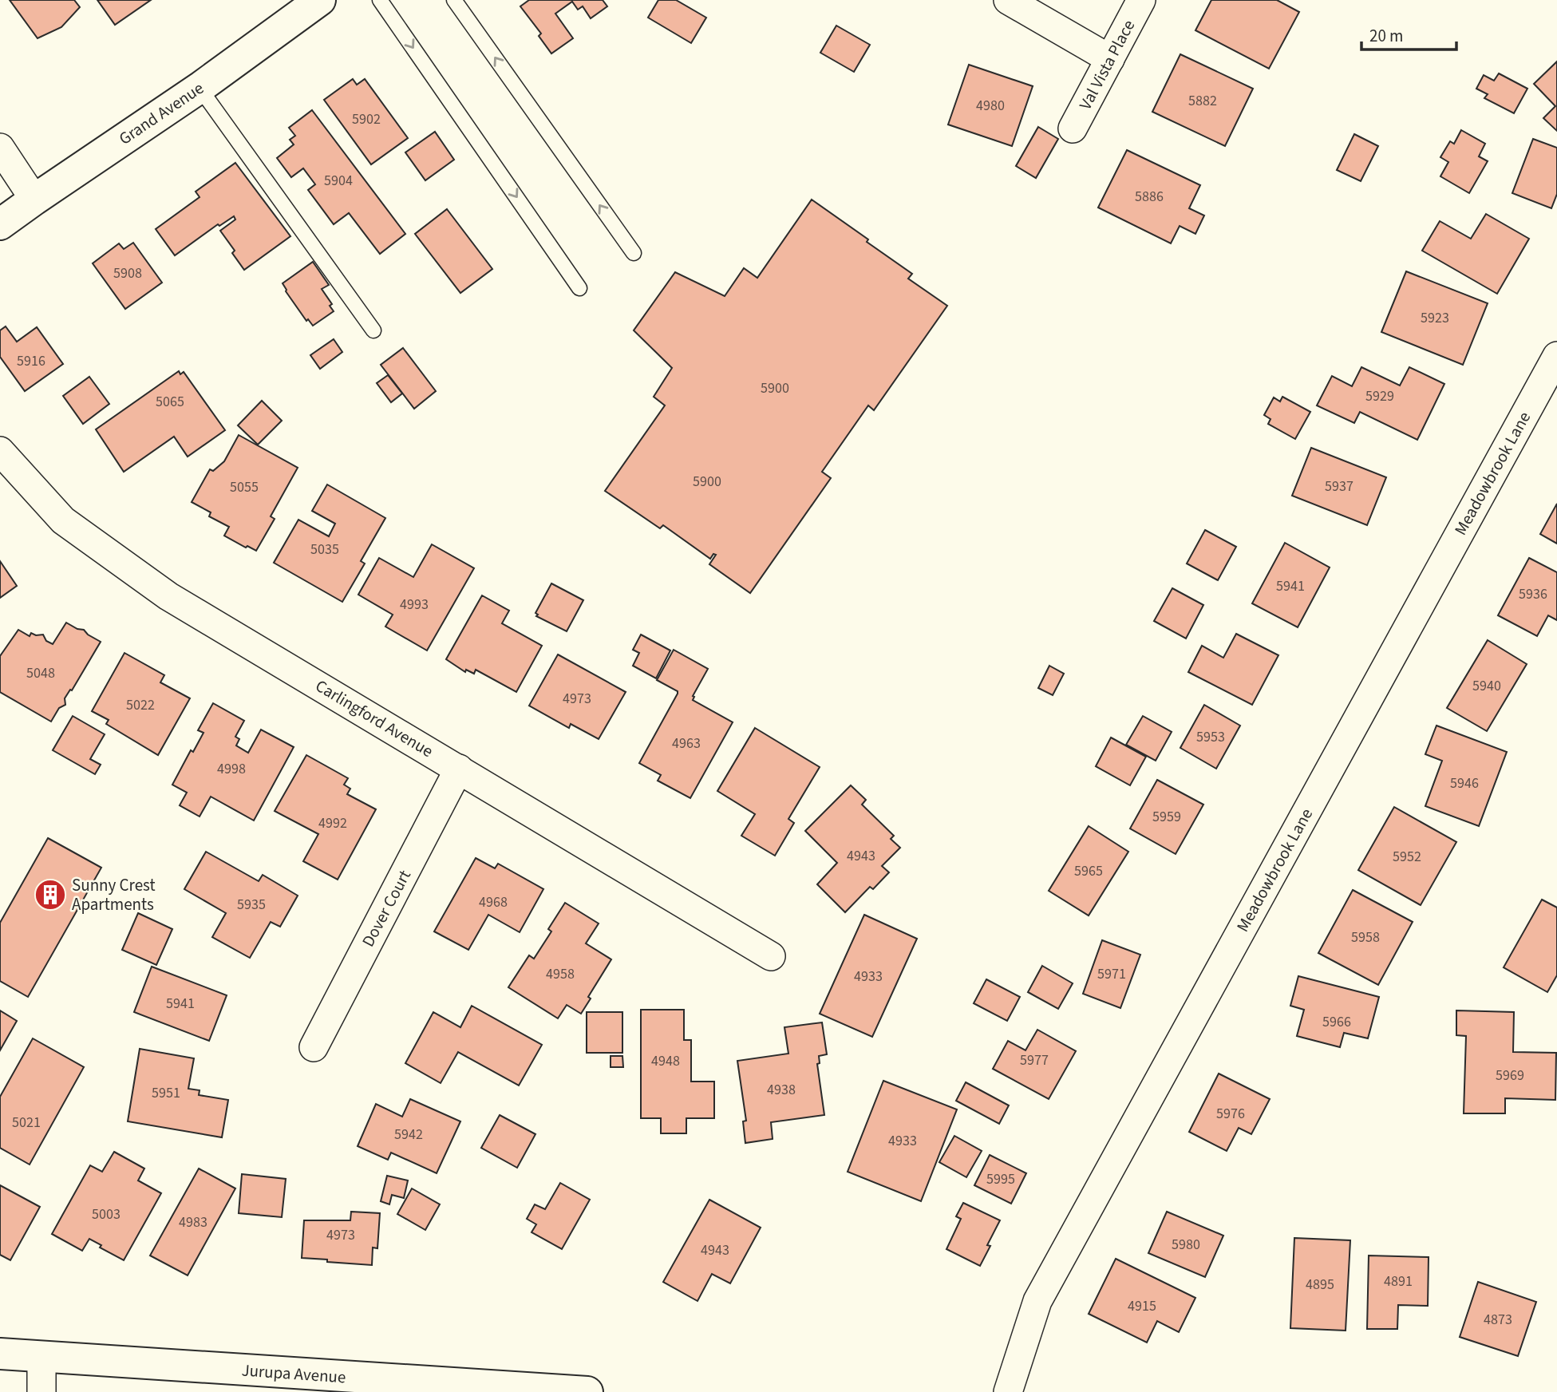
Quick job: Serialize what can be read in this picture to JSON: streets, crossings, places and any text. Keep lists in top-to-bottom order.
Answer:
{
  "streets": {
    "main road": ["Grand Avenue", "Jurupa Avenue"],
    "street": [
      "Val Vista Place",
      "Meadowbrook Lane",
      "Carlingford Avenue",
      "Dover Court"
    ]
  },
  "crossings": [
    ["Carlingford Avenue", "Dover Court"]
  ],
  "places": {
    "building": ["Sunny Crest Apartments"]
  },
  "house_numbers": [
    "5882",
    "4980",
    "5902",
    "5904",
    "5886",
    "5908",
    "5923",
    "5916",
    "5900",
    "5929",
    "5065",
    "5900",
    "5937",
    "5055",
    "5035",
    "5941",
    "5936",
    "4993",
    "5048",
    "5940",
    "4973",
    "5022",
    "5953",
    "4963",
    "4998",
    "5946",
    "5959",
    "4992",
    "4943",
    "5952",
    "5965",
    "4968",
    "5935",
    "5958",
    "4958",
    "5971",
    "4933",
    "5941",
    "5966",
    "5977",
    "4948",
    "5969",
    "4938",
    "5951",
    "5976",
    "5021",
    "5942",
    "4933",
    "5995",
    "5003",
    "4983",
    "4973",
    "5980",
    "4943",
    "4891",
    "4895",
    "4915",
    "4873"
  ],
  "scale_bar": "20 m"
}
